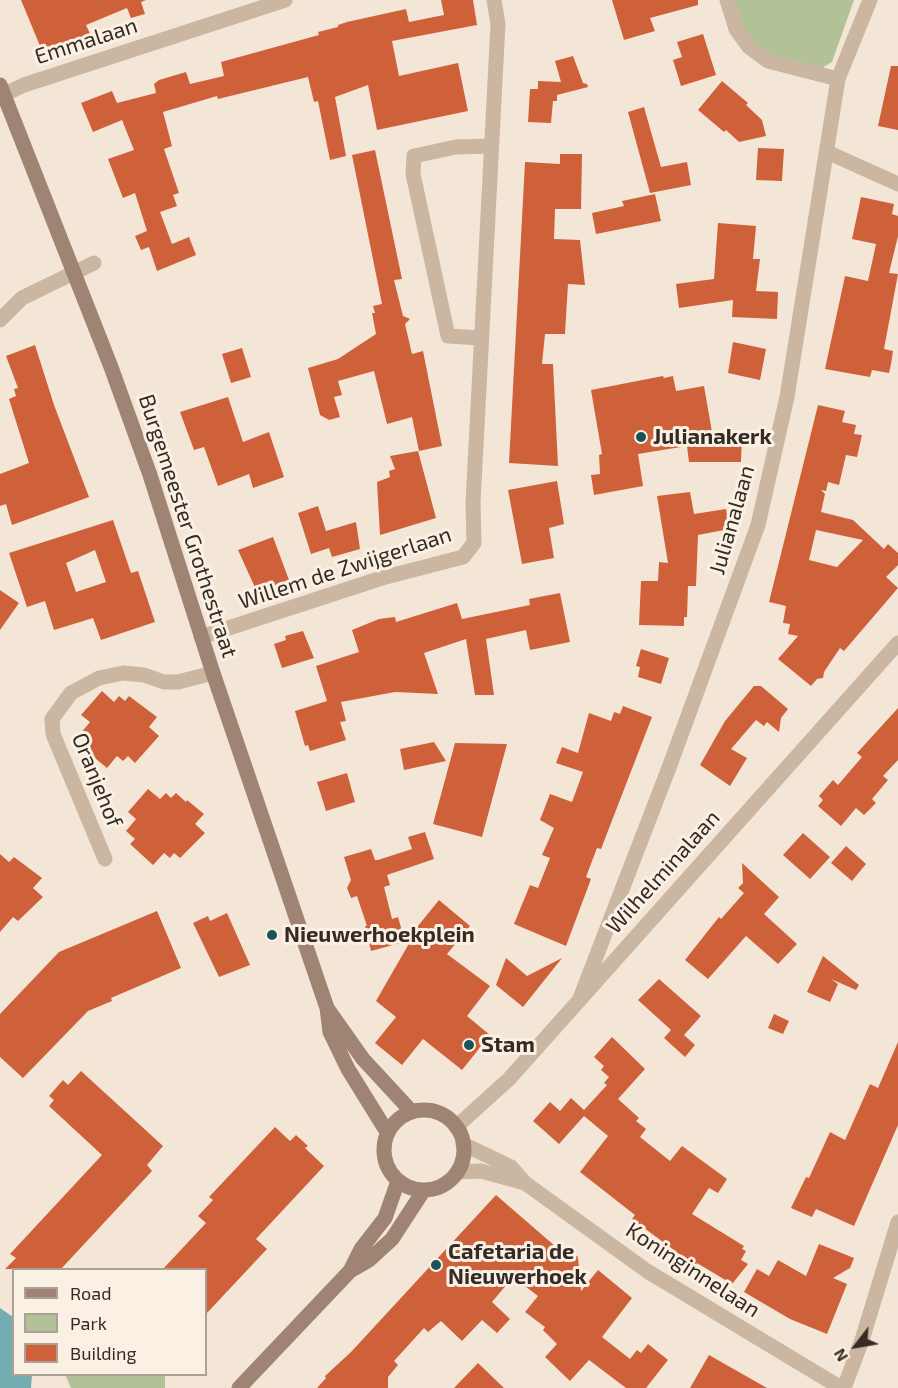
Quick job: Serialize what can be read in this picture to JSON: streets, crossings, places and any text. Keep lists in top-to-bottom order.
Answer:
{
  "streets": {
    "main road": ["Burgemeester Grothestraat"],
    "street": [
      "Emmalaan",
      "Julianalaan",
      "Willem de Zwijgerlaan",
      "Oranjehof",
      "Wilhelminalaan",
      "Koninginnelaan"
    ]
  },
  "crossings": [
    ["Emmalaan", "Burgemeester Grothestraat"],
    ["Julianalaan", "Wilhelminalaan"],
    ["Burgemeester Grothestraat", "Willem de Zwijgerlaan"],
    ["Burgemeester Grothestraat", "Oranjehof"],
    ["Wilhelminalaan", "Koninginnelaan"]
  ],
  "places": [
    "Julianakerk",
    "Nieuwerhoekplein",
    "Stam",
    "Cafetaria de Nieuwerhoek"
  ],
  "legend": ["Road", "Park", "Building"],
  "north": "bottom left"
}
